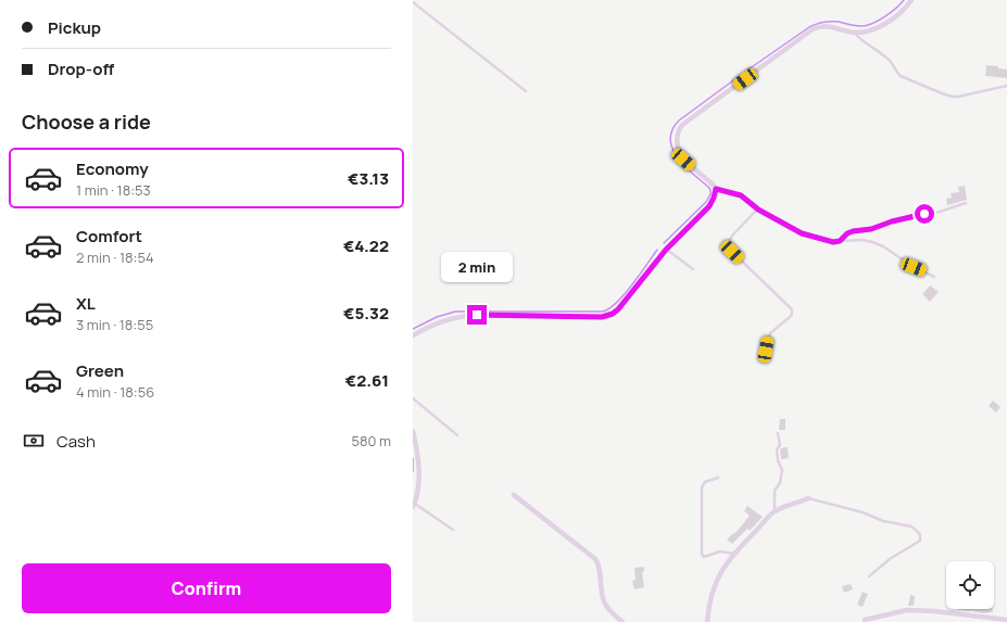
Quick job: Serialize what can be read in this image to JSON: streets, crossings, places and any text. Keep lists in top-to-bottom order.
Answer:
{
  "page": {
    "banner": ["Pickup", "Drop-off"],
    "heading": "Choose a ride",
    "list": [
      {
        "name": "Economy",
        "note": "1 min · 18:53",
        "value": "€3.13"
      },
      {
        "name": "Comfort",
        "note": "2 min · 18:54",
        "value": "€4.22"
      },
      {
        "name": "XL",
        "note": "3 min · 18:55",
        "value": "€5.32"
      },
      {
        "name": "Green",
        "note": "4 min · 18:56",
        "value": "€2.61"
      }
    ],
    "bubble": "2 min",
    "pay": ["Cash", "580 m"],
    "buttons": "Confirm"
  }
}
